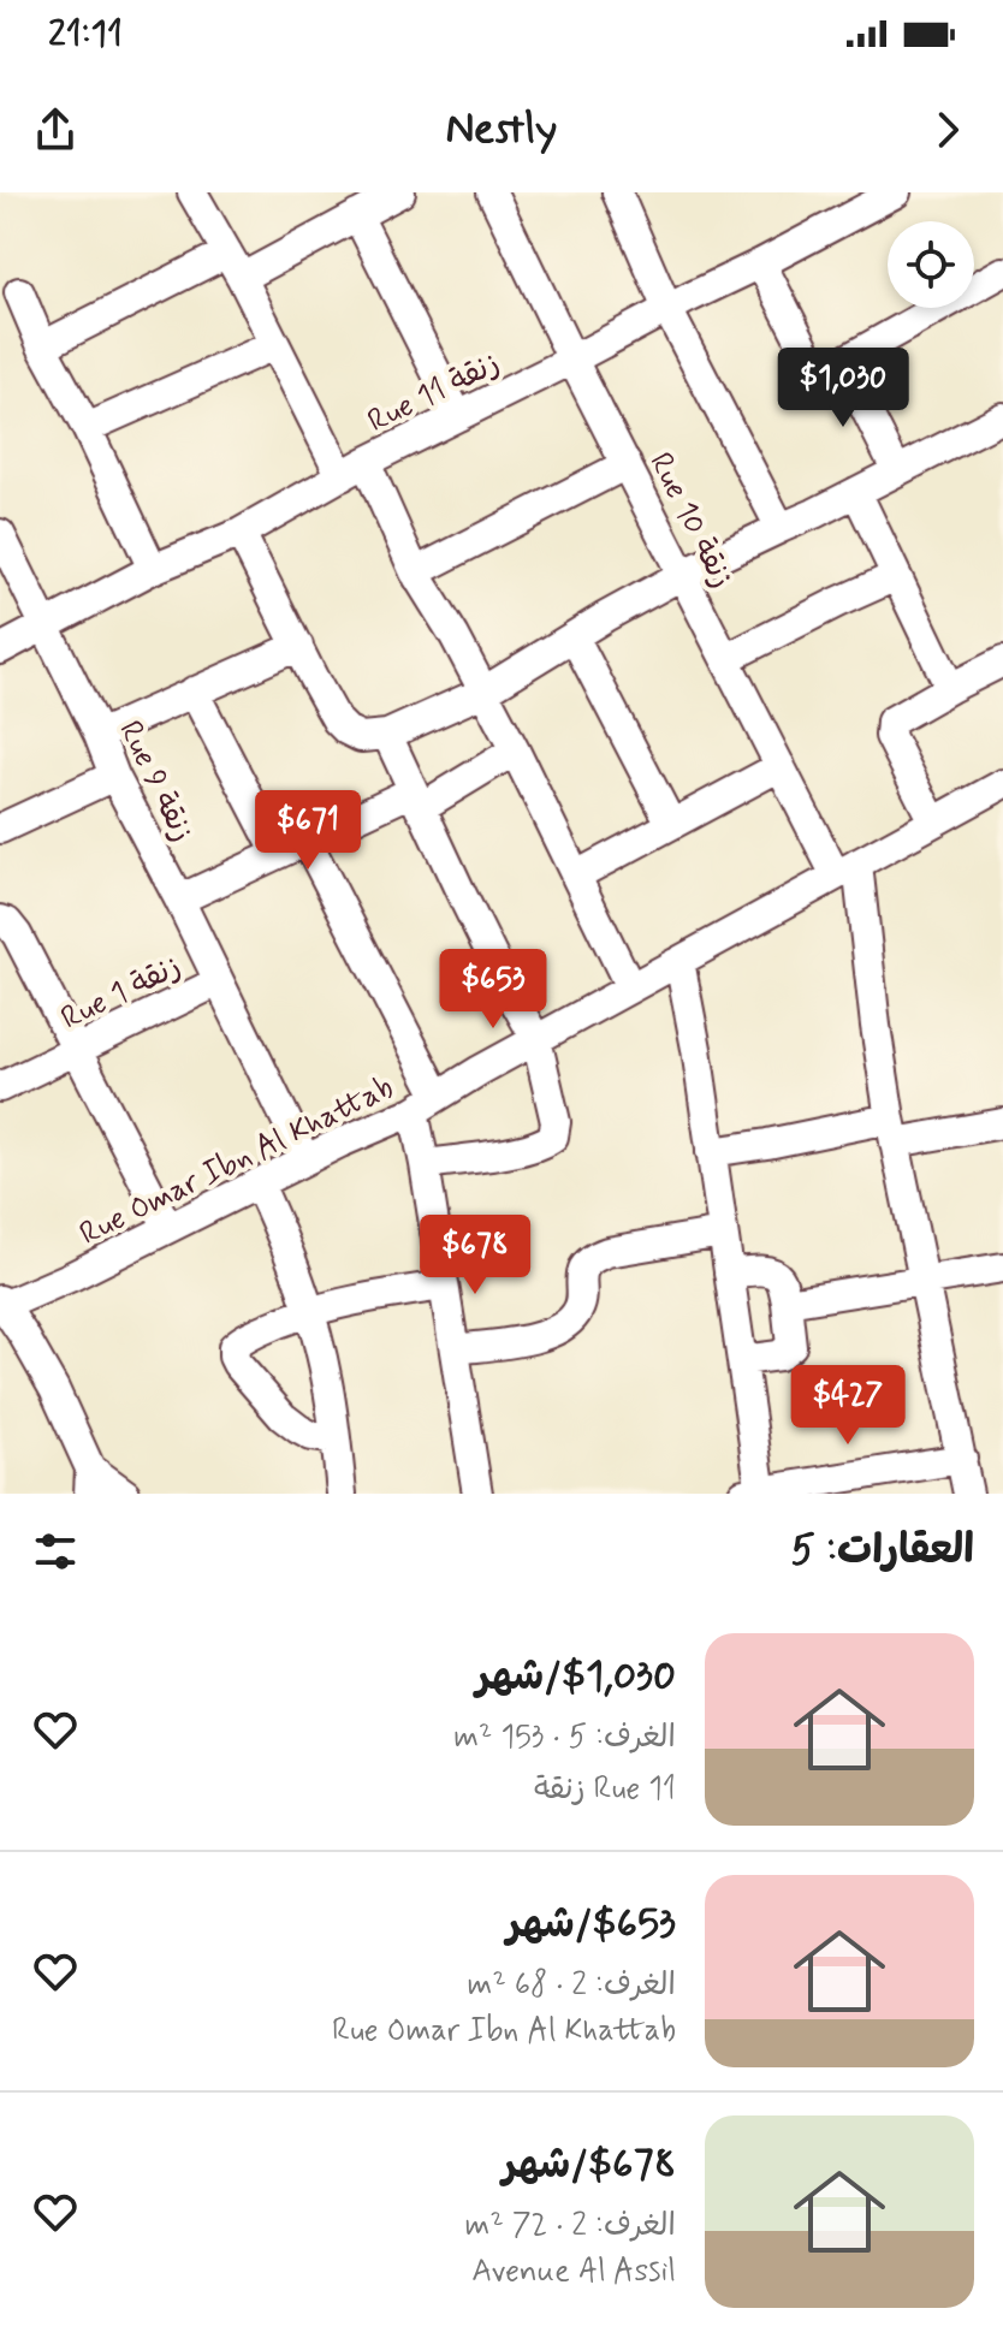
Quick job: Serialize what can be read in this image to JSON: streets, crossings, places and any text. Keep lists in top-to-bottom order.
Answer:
{
  "streets": {
    "street": [
      "Rue 11 زنقة",
      "Rue 10 زنقة",
      "Rue 9 زنقة",
      "Rue 1 زنقة",
      "Rue Omar Ibn Al Khattab"
    ]
  },
  "crossings": [
    ["Rue 11 زنقة", "Rue 10 زنقة"],
    ["Rue 11 زنقة", "Rue 9 زنقة"],
    ["Rue 10 زنقة", "Rue Omar Ibn Al Khattab"],
    ["Rue 9 زنقة", "Rue 1 زنقة"],
    ["Rue 9 زنقة", "Rue Omar Ibn Al Khattab"]
  ],
  "page": {
    "status": "21:11",
    "header": "Nestly",
    "price": [
      "$1,030",
      "$671",
      "$653",
      "$678",
      "$427"
    ],
    "heading": "العقارات: 5",
    "list": [
      {
        "name": "$1,030/شهر",
        "note": "الغرف: 5 · 153 m² · Rue 11 زنقة"
      },
      {
        "name": "$653/شهر",
        "note": "الغرف: 2 · 68 m² · Rue Omar Ibn Al Khattab"
      },
      {
        "name": "$678/شهر",
        "note": "الغرف: 2 · 72 m² · Avenue Al Assil"
      }
    ]
  }
}
